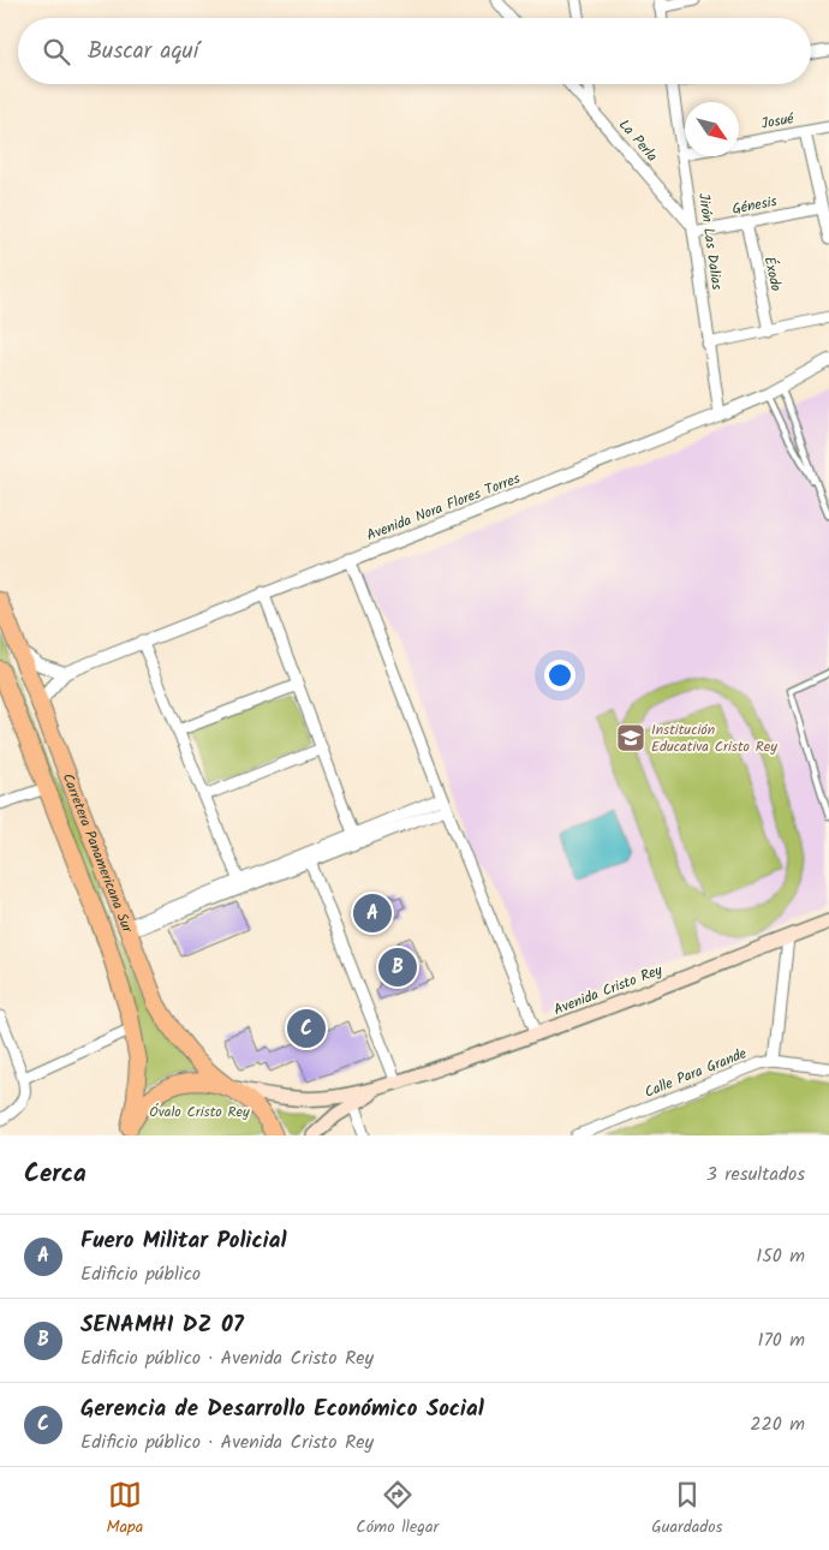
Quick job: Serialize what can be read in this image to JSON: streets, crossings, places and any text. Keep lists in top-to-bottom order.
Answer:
{
  "streets": {
    "highway": ["Carretera Panamericana Sur"],
    "main road": ["Avenida Cristo Rey"],
    "street": [
      "Josué",
      "La Perla",
      "Génesis",
      "Jirón Las Dalias",
      "Éxodo",
      "Avenida Nora Flores Torres",
      "Calle Para Grande"
    ]
  },
  "crossings": [
    ["La Perla", "Génesis"],
    ["La Perla", "Jirón Las Dalias"],
    ["Génesis", "Jirón Las Dalias"],
    ["Génesis", "Éxodo"],
    ["Jirón Las Dalias", "Avenida Nora Flores Torres"],
    ["Avenida Nora Flores Torres", "Carretera Panamericana Sur"],
    ["Carretera Panamericana Sur", "Avenida Cristo Rey"]
  ],
  "parks": ["Óvalo Cristo Rey"],
  "places": {
    "school or university": ["Institución Educativa Cristo Rey"]
  },
  "north": "bottom right",
  "page": {
    "search": "Buscar aquí",
    "pins": ["A", "B", "C"],
    "heading": ["Cerca", "3 resultados"],
    "list": [
      {
        "mark": "A",
        "name": "Fuero Militar Policial",
        "note": "Edificio público",
        "value": "150 m"
      },
      {
        "mark": "B",
        "name": "SENAMHI DZ 07",
        "note": "Edificio público · Avenida Cristo Rey",
        "value": "170 m"
      },
      {
        "mark": "C",
        "name": "Gerencia de Desarrollo Económico Social",
        "note": "Edificio público · Avenida Cristo Rey",
        "value": "220 m"
      }
    ],
    "nav": ["Mapa", "Cómo llegar", "Guardados"]
  }
}
